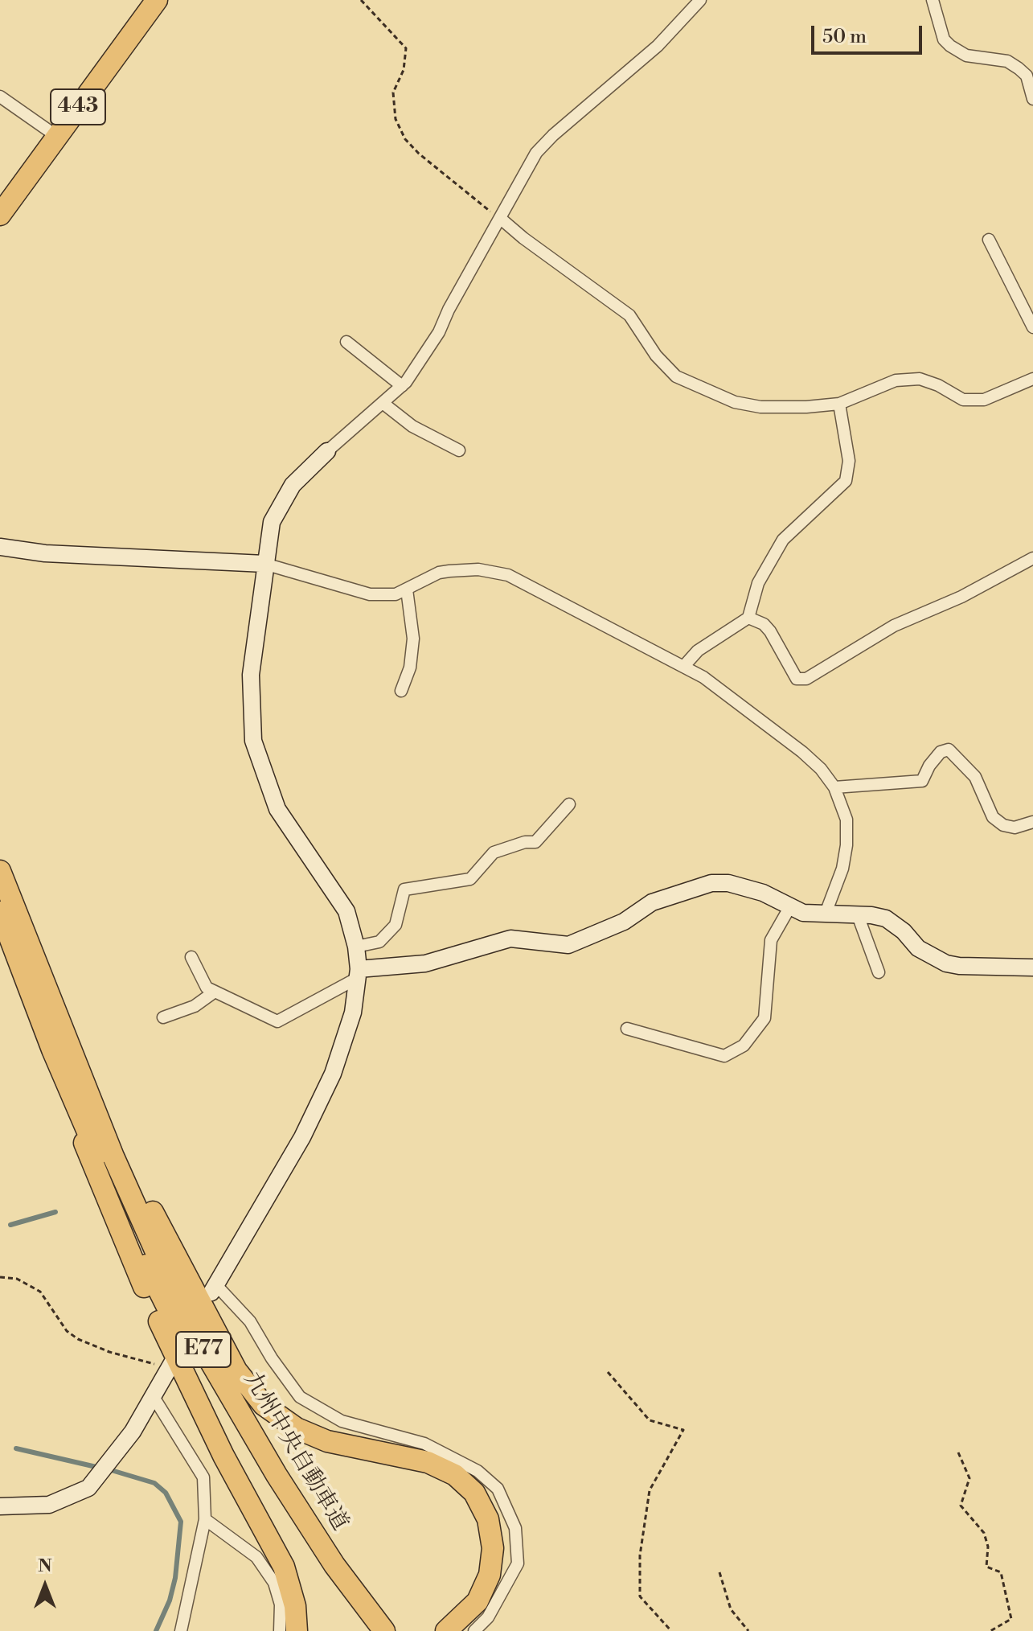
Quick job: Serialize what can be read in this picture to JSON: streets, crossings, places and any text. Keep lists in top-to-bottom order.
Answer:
{
  "streets": {
    "highway": ["443", "E77", "九州中央自動車道"]
  },
  "crossings": [
    ["E77", "九州中央自動車道"]
  ],
  "scale_bar": "50 m",
  "north": "top"
}
